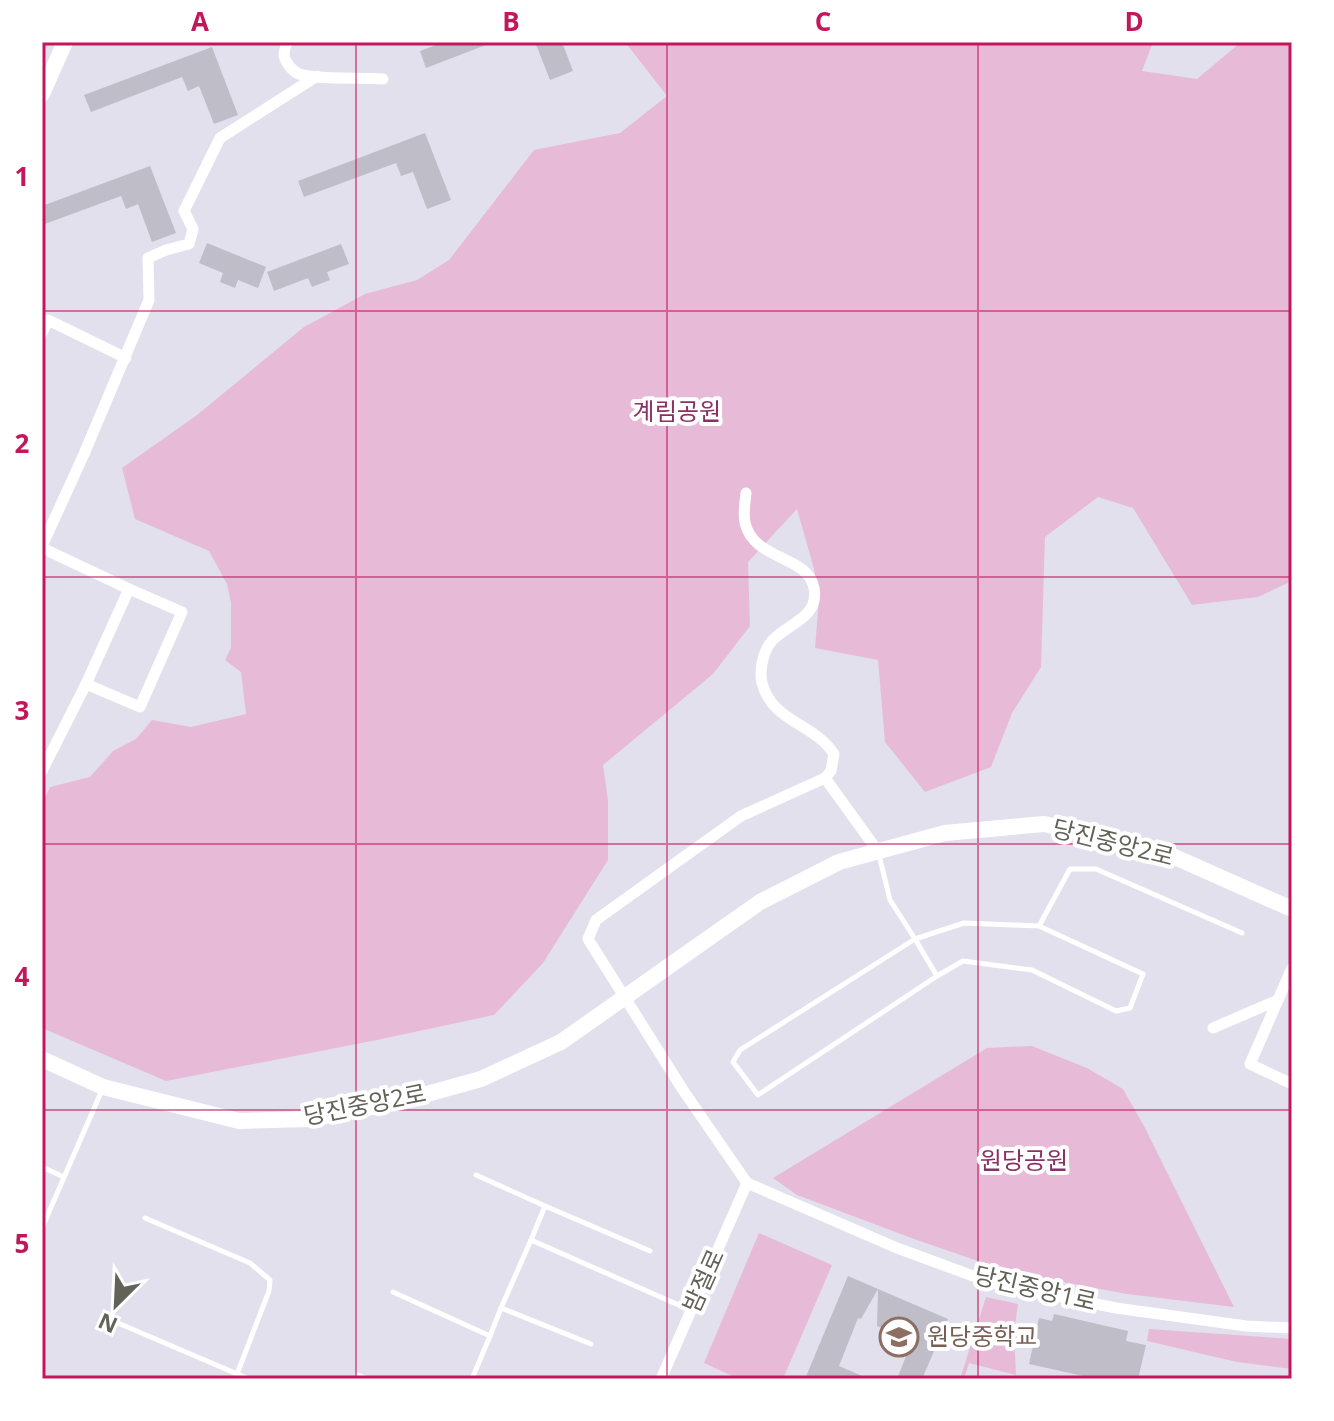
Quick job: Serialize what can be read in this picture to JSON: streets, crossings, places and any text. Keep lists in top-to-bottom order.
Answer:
{
  "streets": {
    "street": ["당진중앙2로", "밤절로", "당진중앙1로"]
  },
  "crossings": [
    ["밤절로", "당진중앙1로"]
  ],
  "parks": ["계림공원", "원당공원"],
  "places": {
    "school or university": ["원당중학교"]
  },
  "north": "bottom left",
  "grid": {
    "columns": [
      "A",
      "B",
      "C",
      "D"
    ],
    "rows": [
      "1",
      "2",
      "3",
      "4",
      "5"
    ]
  }
}
